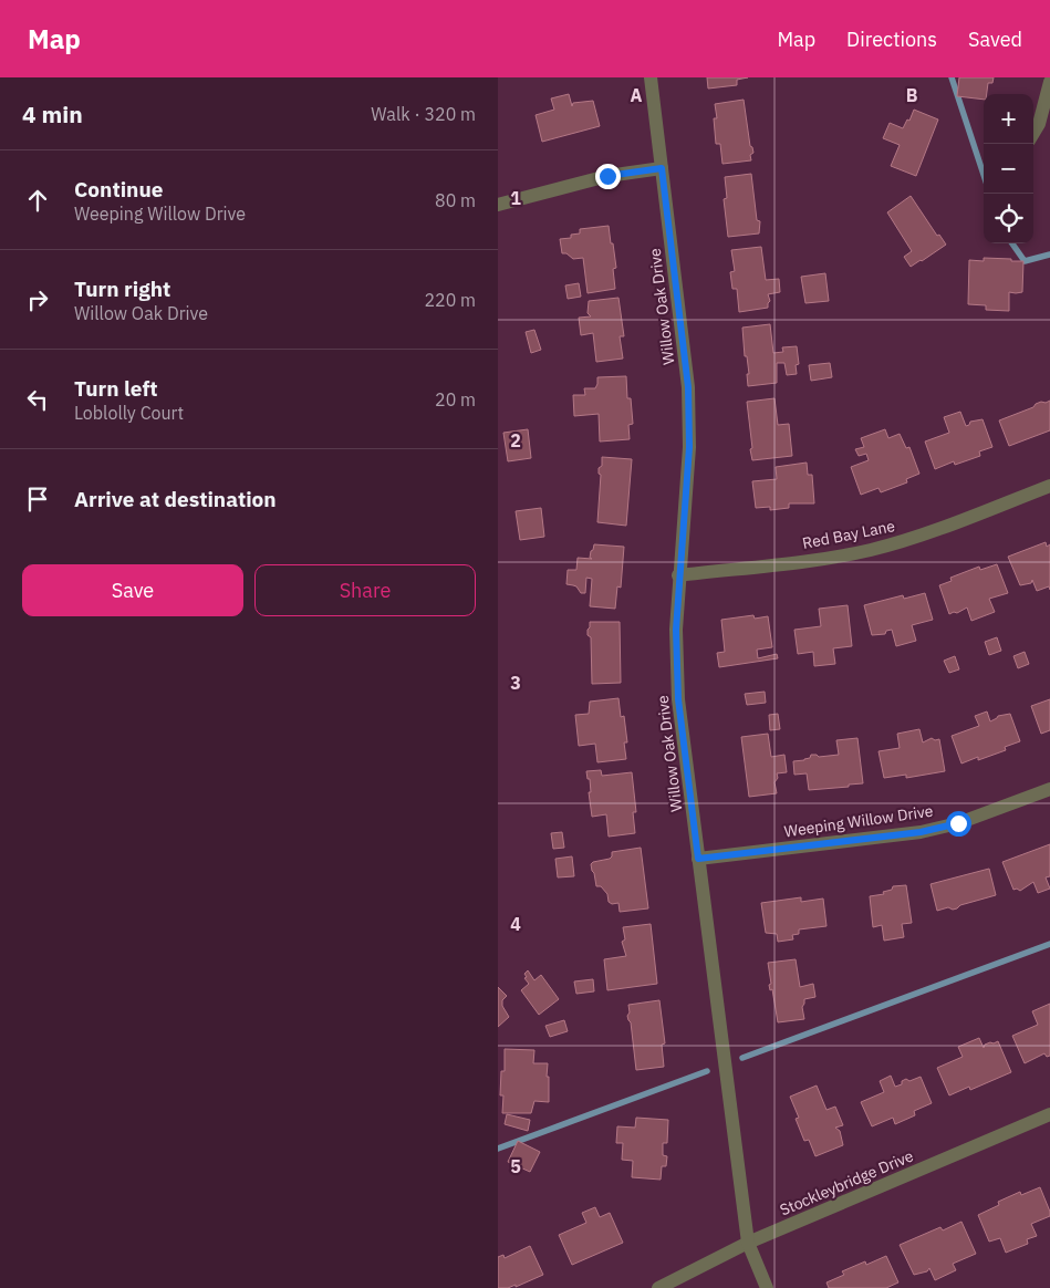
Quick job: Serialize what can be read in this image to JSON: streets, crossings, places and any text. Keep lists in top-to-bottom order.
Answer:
{
  "streets": {
    "street": [
      "Willow Oak Drive",
      "Red Bay Lane",
      "Weeping Willow Drive",
      "Stockleybridge Drive"
    ]
  },
  "crossings": [
    ["Willow Oak Drive", "Red Bay Lane"],
    ["Willow Oak Drive", "Weeping Willow Drive"],
    ["Willow Oak Drive", "Stockleybridge Drive"]
  ],
  "page": {
    "header": "Map",
    "nav": ["Map", "Directions", "Saved"],
    "heading": ["4 min", "Walk · 320 m"],
    "map_buttons": ["+", "−"],
    "list": [
      ["Continue", "Weeping Willow Drive", "80 m"],
      ["Turn right", "Willow Oak Drive", "220 m"],
      ["Turn left", "Loblolly Court", "20 m"],
      "Arrive at destination"
    ],
    "buttons": ["Save", "Share"]
  },
  "grid": {
    "columns": ["A", "B"],
    "rows": [
      "1",
      "2",
      "3",
      "4",
      "5"
    ]
  }
}
